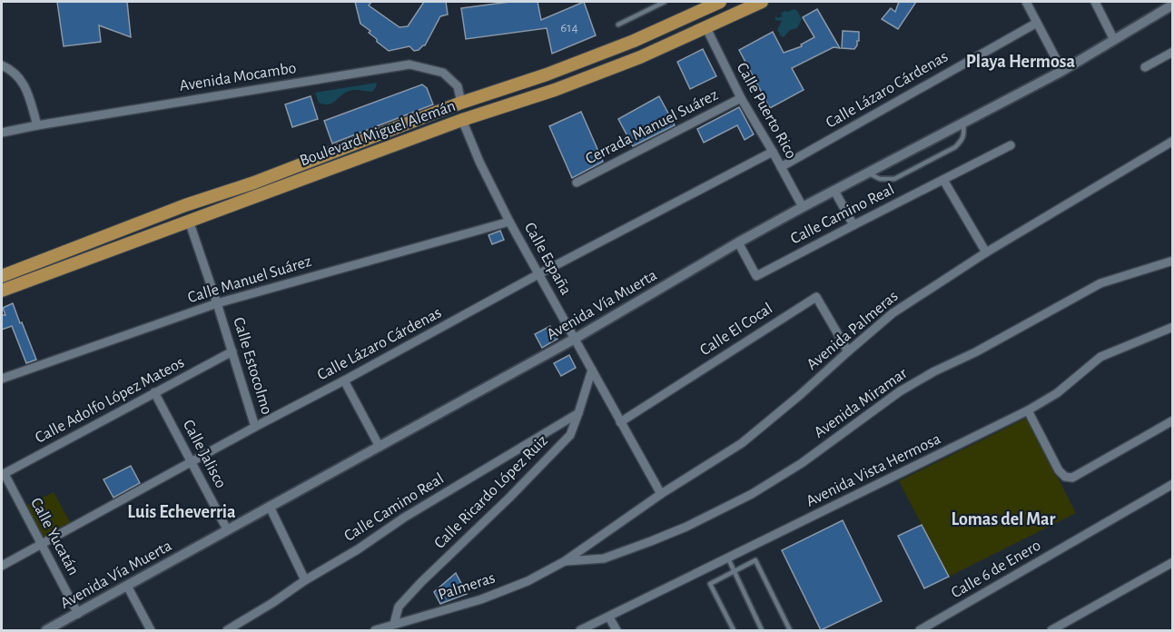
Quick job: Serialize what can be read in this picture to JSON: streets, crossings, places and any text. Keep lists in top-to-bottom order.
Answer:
{
  "streets": {
    "main road": ["Boulevard Miguel Alemán"],
    "street": [
      "Avenida Mocambo",
      "Calle Lázaro Cárdenas",
      "Calle Puerto Rico",
      "Cerrada Manuel Suárez",
      "Calle Camino Real",
      "Calle España",
      "Calle Manuel Suárez",
      "Avenida Vía Muerta",
      "Calle El Cocal",
      "Avenida Palmeras",
      "Calle Estocolmo",
      "Calle Adolfo López Mateos",
      "Avenida Miramar",
      "Calle Jalisco",
      "Avenida Vista Hermosa",
      "Calle Ricardo López Ruiz",
      "Calle Yucatán",
      "Calle 6 de Enero",
      "Palmeras"
    ]
  },
  "crossings": [
    ["Avenida Mocambo", "Boulevard Miguel Alemán"],
    ["Calle Lázaro Cárdenas", "Calle Puerto Rico"],
    ["Calle Lázaro Cárdenas", "Calle España"],
    ["Calle Lázaro Cárdenas", "Calle Estocolmo"],
    ["Calle Lázaro Cárdenas", "Calle Jalisco"],
    ["Calle Lázaro Cárdenas", "Calle Yucatán"],
    ["Calle Puerto Rico", "Cerrada Manuel Suárez"],
    ["Calle Puerto Rico", "Boulevard Miguel Alemán"],
    ["Calle Puerto Rico", "Avenida Vía Muerta"],
    ["Boulevard Miguel Alemán", "Calle España"],
    ["Boulevard Miguel Alemán", "Calle Estocolmo"],
    ["Calle Camino Real", "Avenida Vía Muerta"],
    ["Calle Camino Real", "Calle Ricardo López Ruiz"],
    ["Calle España", "Calle Manuel Suárez"],
    ["Calle España", "Avenida Vía Muerta"],
    ["Calle España", "Calle El Cocal"],
    ["Calle España", "Avenida Palmeras"],
    ["Calle España", "Calle Ricardo López Ruiz"],
    ["Calle Manuel Suárez", "Calle Estocolmo"],
    ["Avenida Vía Muerta", "Calle Jalisco"],
    ["Avenida Vía Muerta", "Calle Yucatán"],
    ["Calle El Cocal", "Avenida Palmeras"],
    ["Avenida Palmeras", "Avenida Miramar"],
    ["Avenida Palmeras", "Palmeras"],
    ["Calle Estocolmo", "Calle Adolfo López Mateos"],
    ["Calle Adolfo López Mateos", "Calle Jalisco"],
    ["Calle Adolfo López Mateos", "Calle Yucatán"],
    ["Avenida Miramar", "Palmeras"],
    ["Calle Ricardo López Ruiz", "Palmeras"]
  ],
  "districts": ["Playa Hermosa", "Luis Echeverria", "Lomas del Mar"],
  "house_numbers": ["614"]
}
